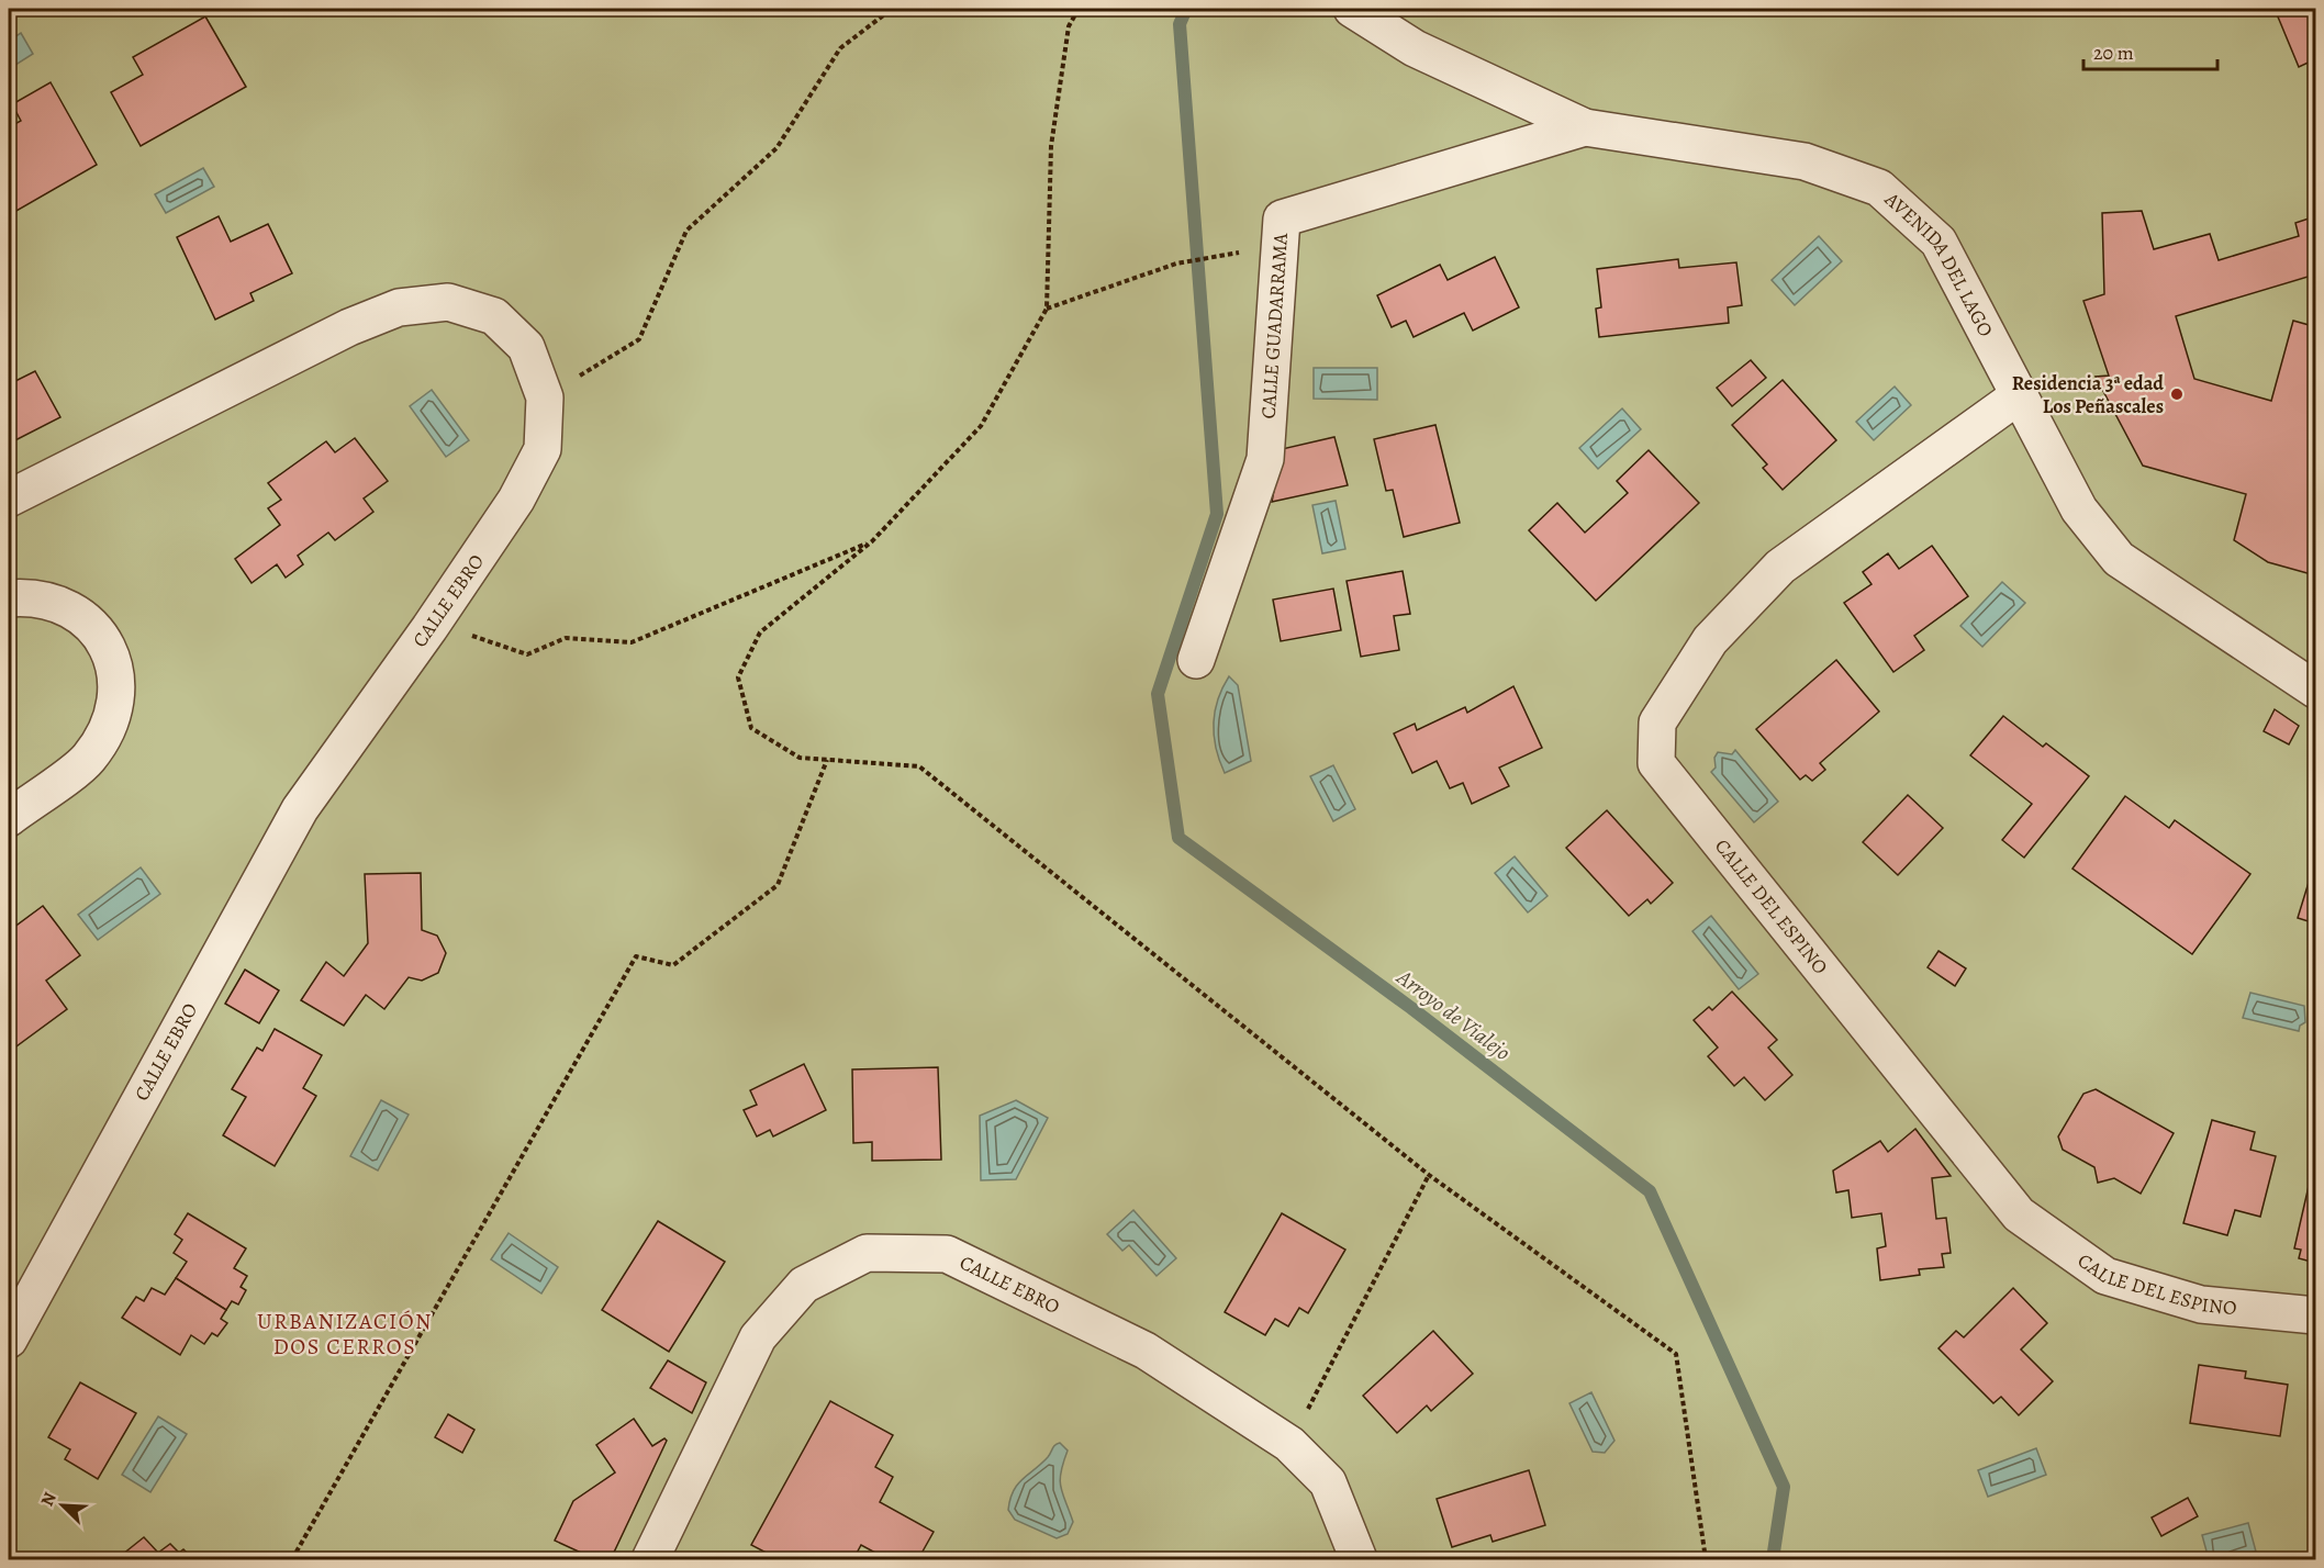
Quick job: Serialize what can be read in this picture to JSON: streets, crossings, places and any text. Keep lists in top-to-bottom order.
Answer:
{
  "streets": {
    "street": [
      "AVENIDA DEL LAGO",
      "CALLE GUADARRAMA",
      "CALLE EBRO",
      "CALLE DEL ESPINO"
    ]
  },
  "crossings": [
    ["AVENIDA DEL LAGO", "CALLE GUADARRAMA"],
    ["AVENIDA DEL LAGO", "CALLE DEL ESPINO"]
  ],
  "districts": ["URBANIZACIÓN DOS CERROS"],
  "water": ["Arroyo de Vialejo"],
  "places": ["Residencia 3ª edad Los Peñascales"],
  "scale_bar": "20 m",
  "north": "top left"
}
